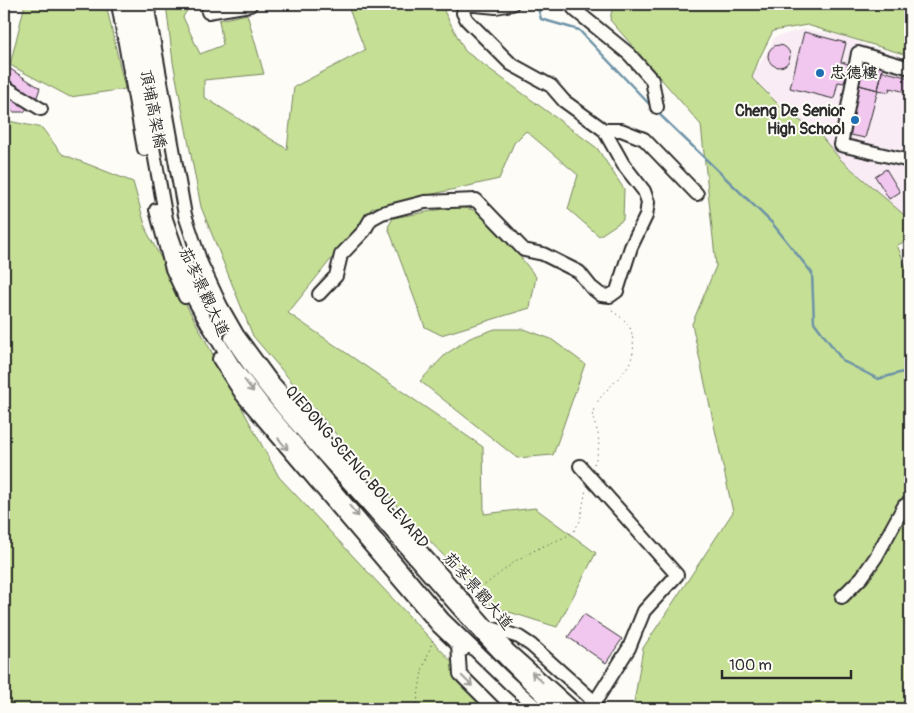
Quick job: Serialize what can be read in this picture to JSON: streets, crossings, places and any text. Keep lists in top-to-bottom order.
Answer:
{
  "streets": {
    "street": ["頂埔高架橋", "茄苳景觀大道", "QIEDONG SCENIC BOULEVARD"]
  },
  "crossings": [
    ["頂埔高架橋", "QIEDONG SCENIC BOULEVARD"],
    ["茄苳景觀大道", "QIEDONG SCENIC BOULEVARD"]
  ],
  "places": ["忠德樓", "Cheng De Senior High School"],
  "scale_bar": "100 m"
}
